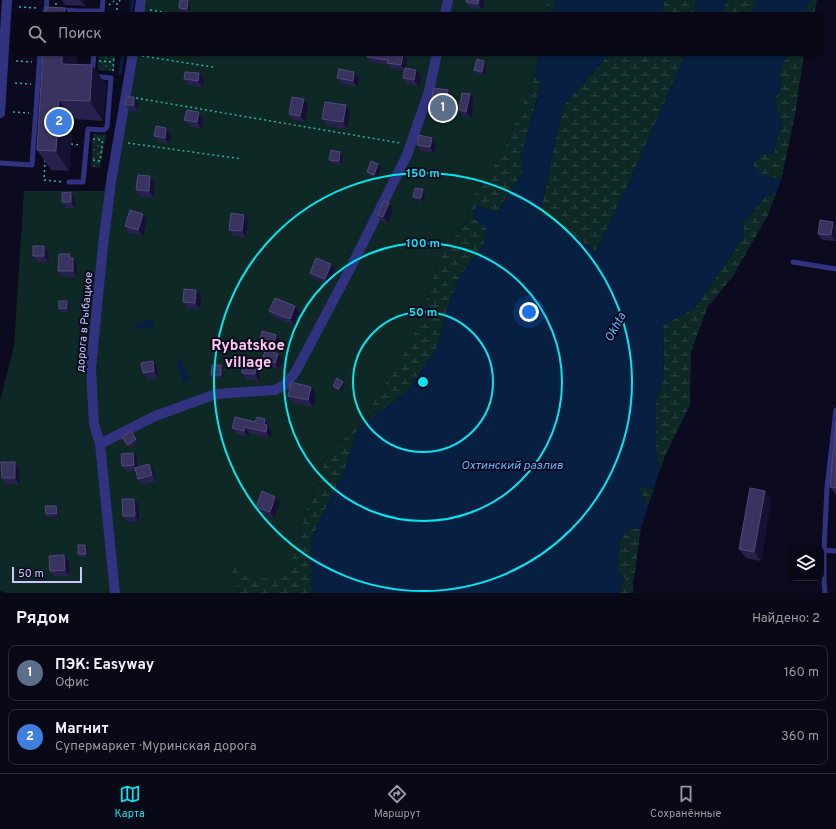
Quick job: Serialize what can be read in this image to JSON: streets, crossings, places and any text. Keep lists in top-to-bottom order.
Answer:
{
  "streets": {
    "street": ["дорога в Рыбацкое"]
  },
  "districts": ["Rybatskoe village"],
  "water": ["Okhta", "Охтинский разлив"],
  "scale_bar": "50 m",
  "page": {
    "search": "Поиск",
    "pins": ["1", "2"],
    "scale": "50 m",
    "heading": ["Рядом", "Найдено: 2"],
    "list": [
      {
        "mark": "1",
        "name": "ПЭК: Easyway",
        "note": "Офис",
        "value": "160 m"
      },
      {
        "mark": "2",
        "name": "Магнит",
        "note": "Супермаркет · Муринская дорога",
        "value": "360 m"
      }
    ],
    "nav": ["Карта", "Маршрут", "Сохранённые"]
  },
  "rings": ["150 m", "100 m", "50 m"]
}
